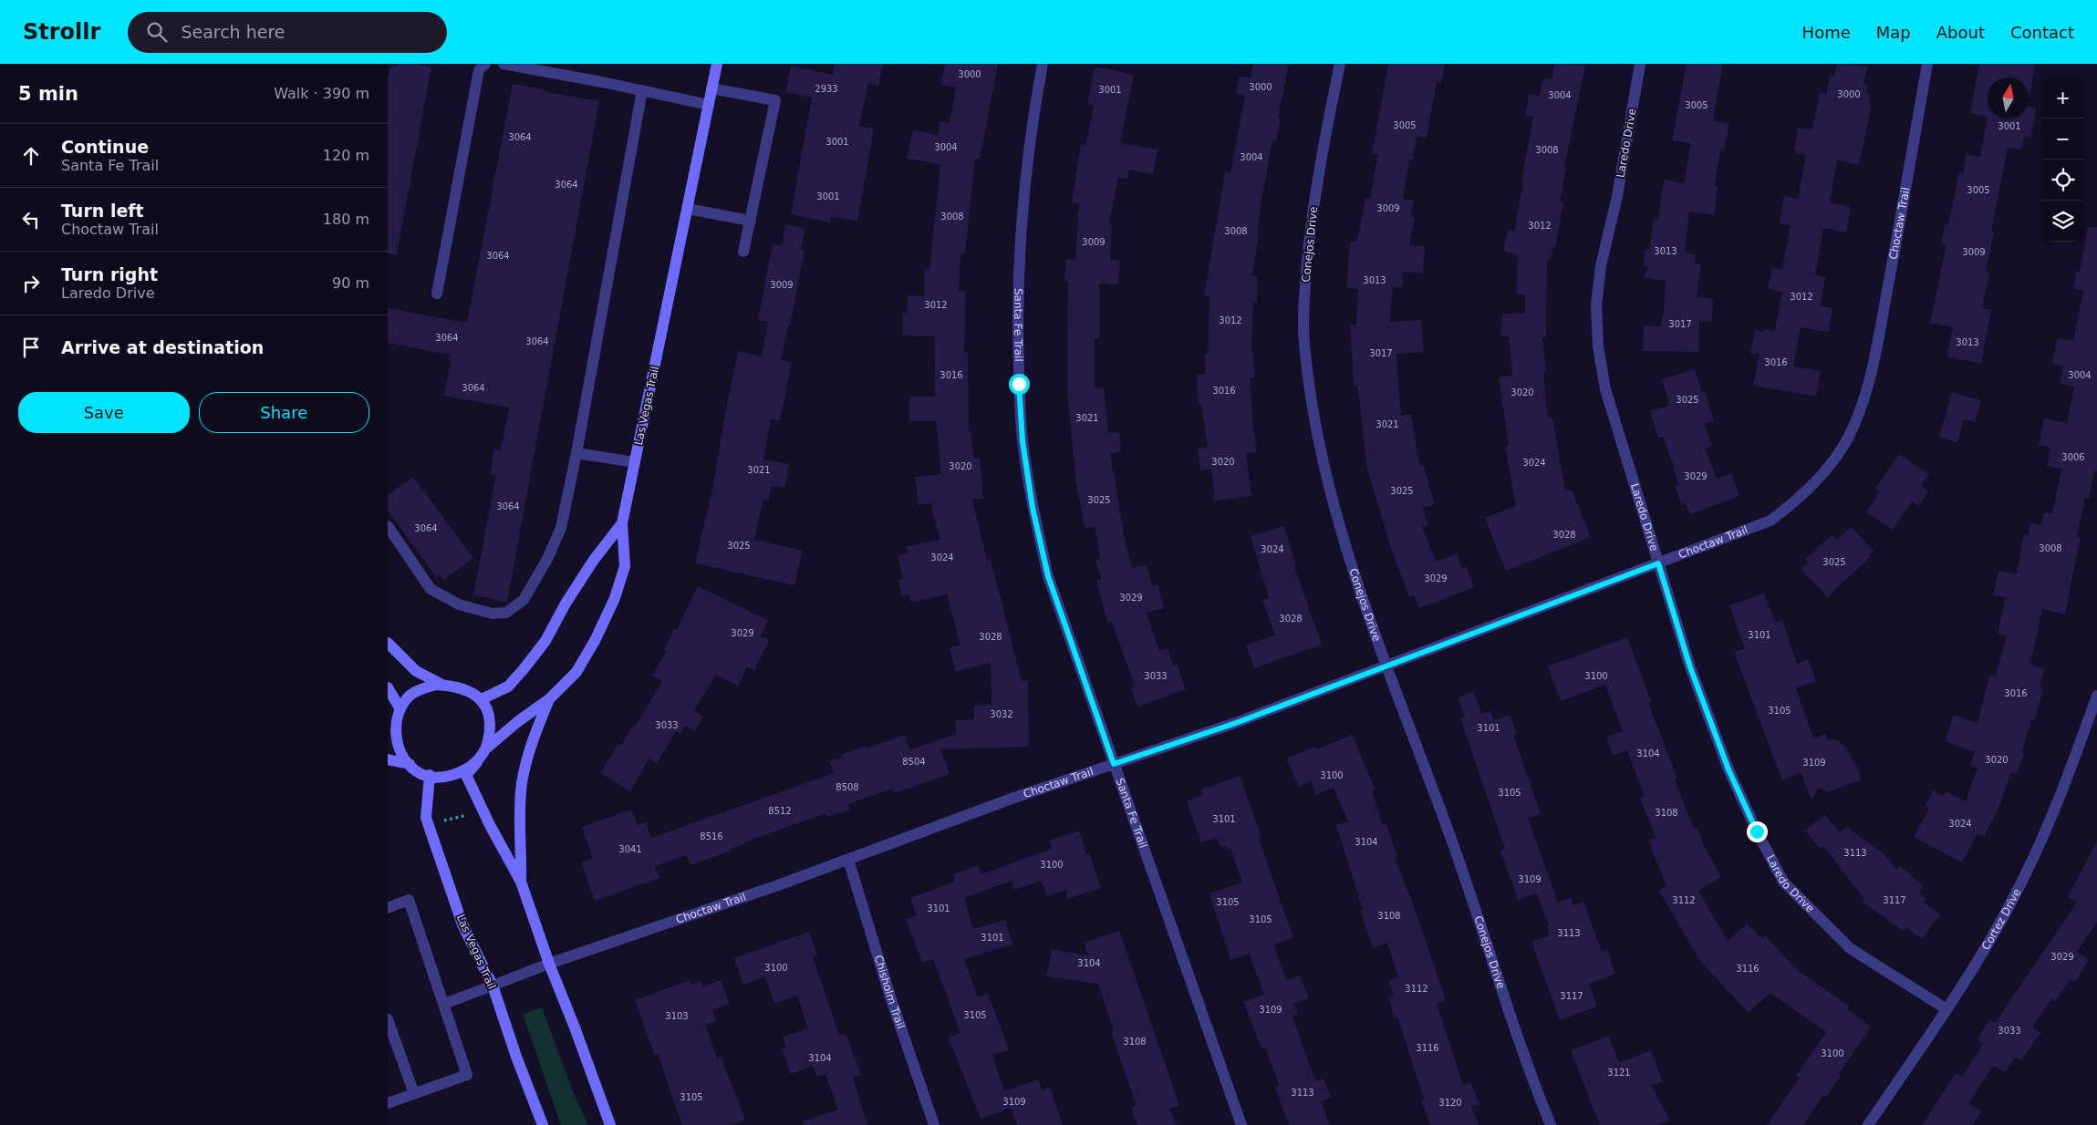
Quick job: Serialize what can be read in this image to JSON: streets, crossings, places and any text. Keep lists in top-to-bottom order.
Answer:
{
  "streets": {
    "main road": ["Las Vegas Trail"],
    "street": [
      "Laredo Drive",
      "Choctaw Trail",
      "Conejos Drive",
      "Santa Fe Trail",
      "Cortez Drive",
      "Chisholm Trail"
    ]
  },
  "crossings": [
    ["Laredo Drive", "Choctaw Trail"],
    ["Laredo Drive", "Cortez Drive"],
    ["Choctaw Trail", "Conejos Drive"],
    ["Choctaw Trail", "Santa Fe Trail"],
    ["Choctaw Trail", "Las Vegas Trail"],
    ["Choctaw Trail", "Chisholm Trail"]
  ],
  "house_numbers": [
    "3000",
    "3000",
    "2933",
    "3001",
    "3000",
    "3004",
    "3005",
    "3005",
    "3001",
    "3064",
    "3001",
    "3004",
    "3008",
    "3004",
    "3064",
    "3005",
    "3001",
    "3009",
    "3008",
    "3012",
    "3008",
    "3009",
    "3013",
    "3009",
    "3064",
    "3013",
    "3009",
    "3012",
    "3012",
    "3012",
    "3017",
    "3064",
    "3064",
    "3013",
    "3017",
    "3016",
    "3016",
    "3004",
    "3064",
    "3016",
    "3020",
    "3025",
    "3021",
    "3021",
    "3006",
    "3020",
    "3024",
    "3020",
    "3021",
    "3029",
    "3025",
    "3025",
    "3064",
    "3064",
    "3028",
    "3025",
    "3008",
    "3024",
    "3024",
    "3025",
    "3029",
    "3029",
    "3028",
    "3029",
    "3101",
    "3028",
    "3033",
    "3100",
    "3016",
    "3105",
    "3032",
    "3033",
    "3101",
    "3104",
    "3020",
    "8504",
    "3109",
    "3100",
    "8508",
    "3105",
    "8512",
    "3108",
    "3101",
    "3024",
    "8516",
    "3104",
    "3041",
    "3113",
    "3100",
    "3109",
    "3112",
    "3117",
    "3105",
    "3101",
    "3108",
    "3105",
    "3113",
    "3101",
    "3029",
    "3104",
    "3100",
    "3116",
    "3112",
    "3117",
    "3109",
    "3105",
    "3103",
    "3033",
    "3108",
    "3116",
    "3100",
    "3104",
    "3121",
    "3113",
    "3105",
    "3109",
    "3120"
  ],
  "north": "top",
  "page": {
    "header": "Strollr",
    "search": "Search here",
    "nav": [
      "Home",
      "Map",
      "About",
      "Contact"
    ],
    "heading": ["5 min", "Walk · 390 m"],
    "map_buttons": ["+", "−"],
    "list": [
      ["Continue", "Santa Fe Trail", "120 m"],
      ["Turn left", "Choctaw Trail", "180 m"],
      ["Turn right", "Laredo Drive", "90 m"],
      "Arrive at destination"
    ],
    "buttons": ["Save", "Share"]
  }
}
